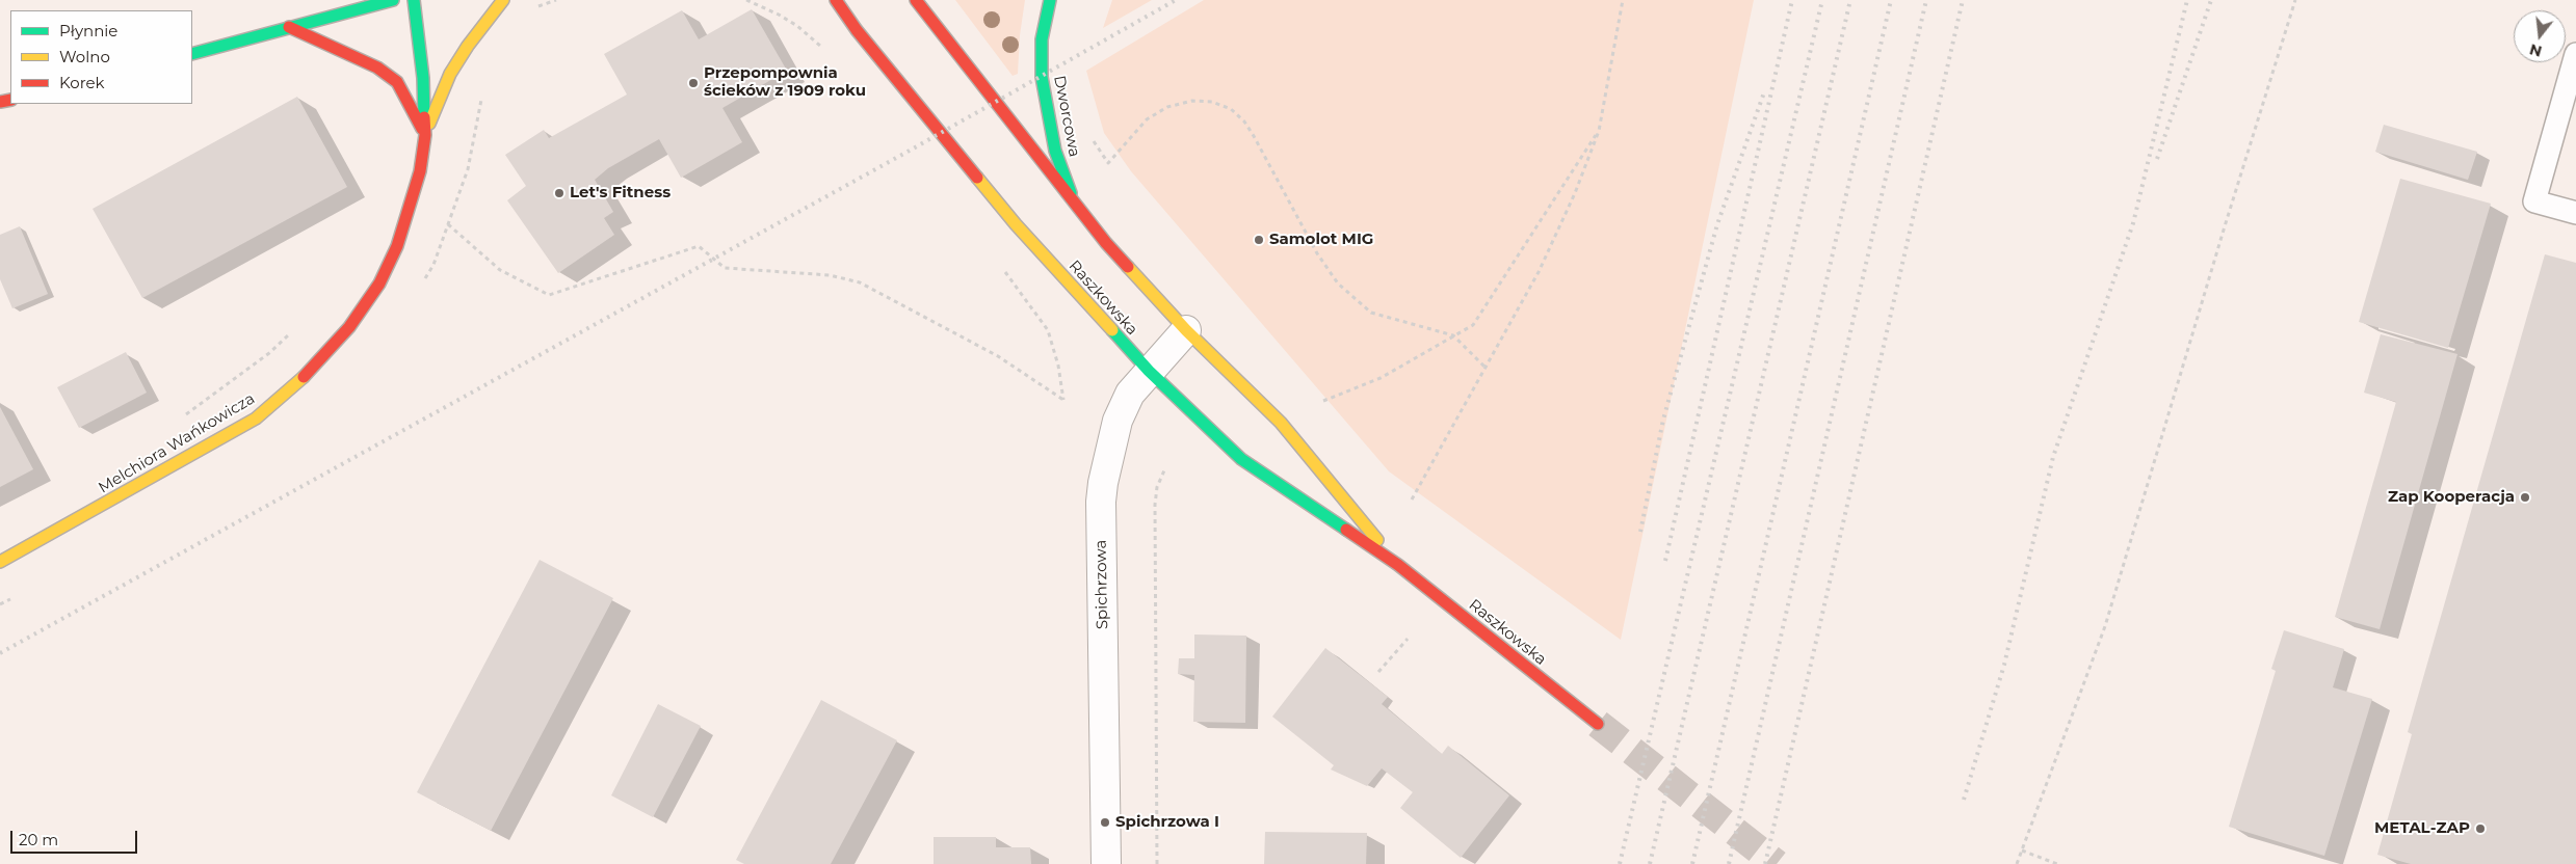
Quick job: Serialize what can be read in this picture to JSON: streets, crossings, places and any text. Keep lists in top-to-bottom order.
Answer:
{
  "streets": {
    "main road": ["Dworcowa", "Raszkowska", "Melchiora Wańkowicza"],
    "street": ["Spichrzowa"]
  },
  "crossings": [
    ["Dworcowa", "Raszkowska"],
    ["Raszkowska", "Spichrzowa"]
  ],
  "places": [
    "Przepompownia ścieków z 1909 roku",
    "Let's Fitness",
    "Samolot MIG",
    "Zap Kooperacja",
    "Spichrzowa I",
    "METAL-ZAP"
  ],
  "legend": ["Płynnie", "Wolno", "Korek"],
  "scale_bar": "20 m",
  "north": "bottom"
}
